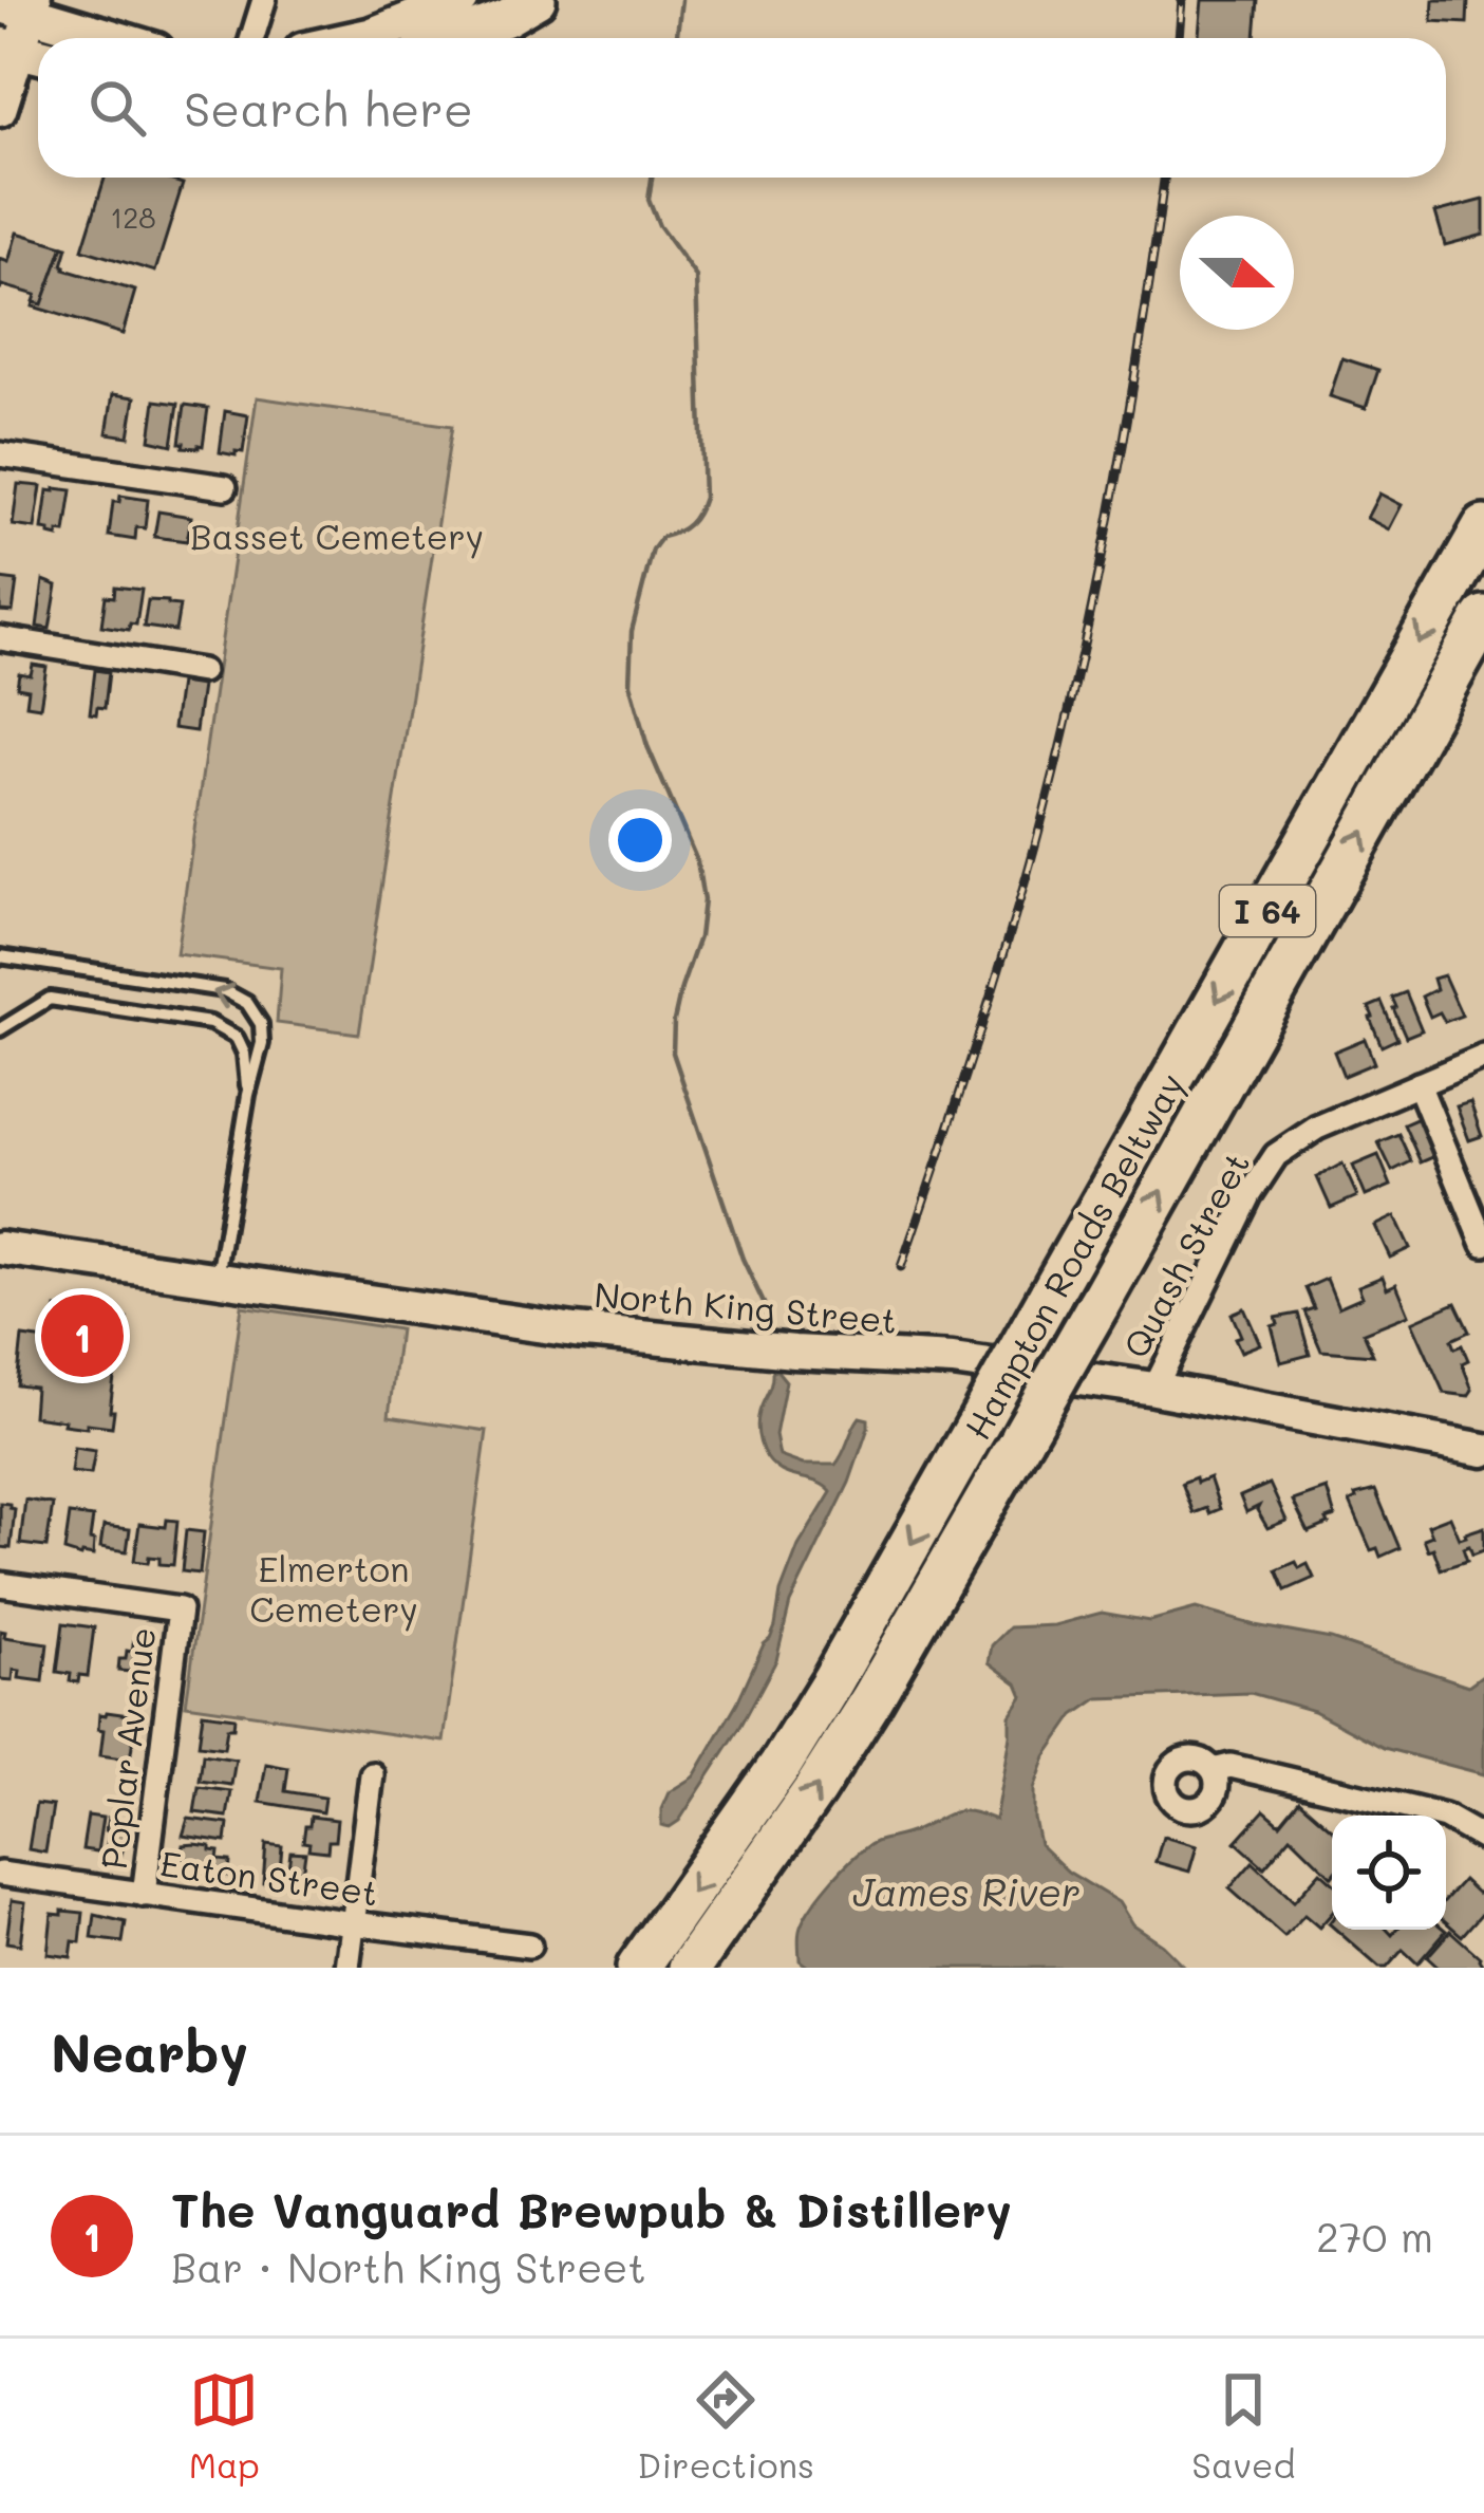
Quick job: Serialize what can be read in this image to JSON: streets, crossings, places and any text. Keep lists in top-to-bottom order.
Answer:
{
  "streets": {
    "highway": ["I 64", "Hampton Roads Beltway"],
    "main road": ["North King Street"],
    "street": ["Quash Street", "Poplar Avenue", "Eaton Street"]
  },
  "crossings": [
    ["Quash Street", "North King Street"],
    ["Poplar Avenue", "Eaton Street"]
  ],
  "water": ["James River"],
  "parks": ["Basset Cemetery", "Elmerton Cemetery"],
  "house_numbers": ["128"],
  "north": "right",
  "page": {
    "search": "Search here",
    "pins": "1",
    "heading": "Nearby",
    "list": [
      {
        "mark": "1",
        "name": "The Vanguard Brewpub & Distillery",
        "note": "Bar · North King Street",
        "value": "270 m"
      }
    ],
    "nav": ["Map", "Directions", "Saved"]
  }
}
